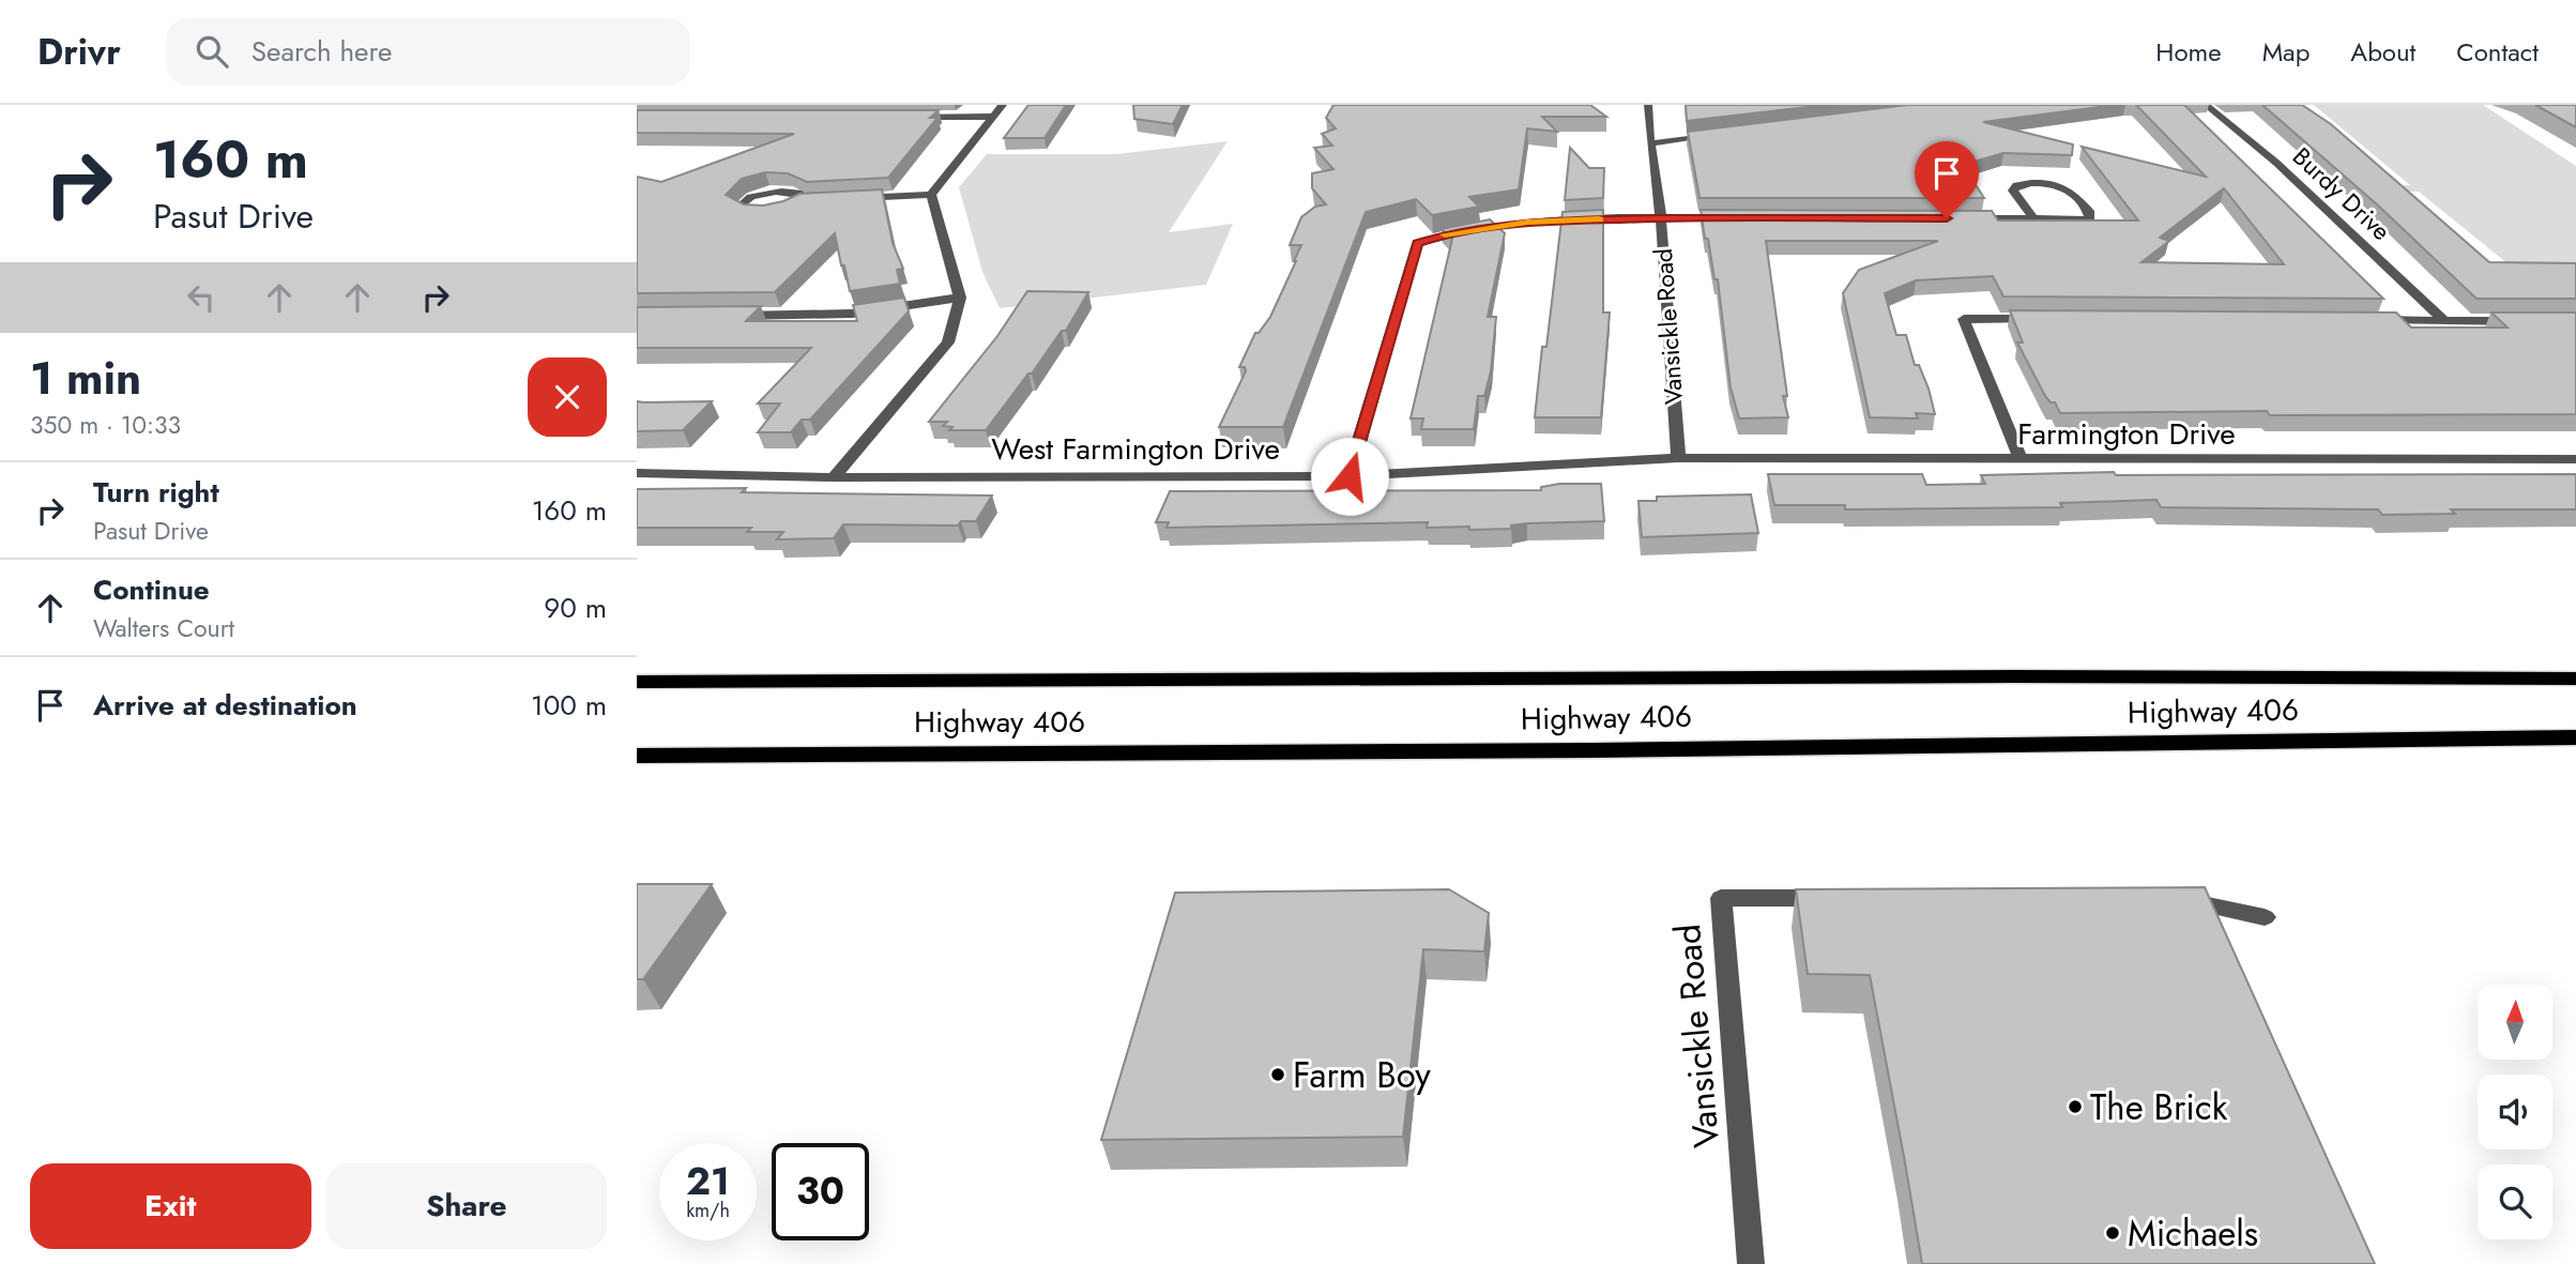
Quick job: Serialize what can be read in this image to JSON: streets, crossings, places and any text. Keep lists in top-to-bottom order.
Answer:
{
  "streets": {
    "highway": ["Highway 406"],
    "street": [
      "Burdy Drive",
      "Vansickle Road",
      "Farmington Drive",
      "West Farmington Drive"
    ]
  },
  "crossings": [
    ["Vansickle Road", "Farmington Drive"],
    ["Vansickle Road", "West Farmington Drive"],
    ["Farmington Drive", "West Farmington Drive"]
  ],
  "places": ["Farm Boy", "The Brick", "Michaels"],
  "north": "top",
  "page": {
    "header": "Drivr",
    "search": "Search here",
    "nav": [
      "Home",
      "Map",
      "About",
      "Contact"
    ],
    "turn": ["160 m", "Pasut Drive"],
    "heading": ["1 min", "350 m · 10:33"],
    "list": [
      {
        "name": "Turn right",
        "note": "Pasut Drive",
        "value": "160 m"
      },
      {
        "name": "Continue",
        "note": "Walters Court",
        "value": "90 m"
      },
      {
        "name": "Arrive at destination",
        "value": "100 m"
      }
    ],
    "speed": "21 km/h",
    "limit": "30",
    "buttons": ["Exit", "Share"]
  }
}
